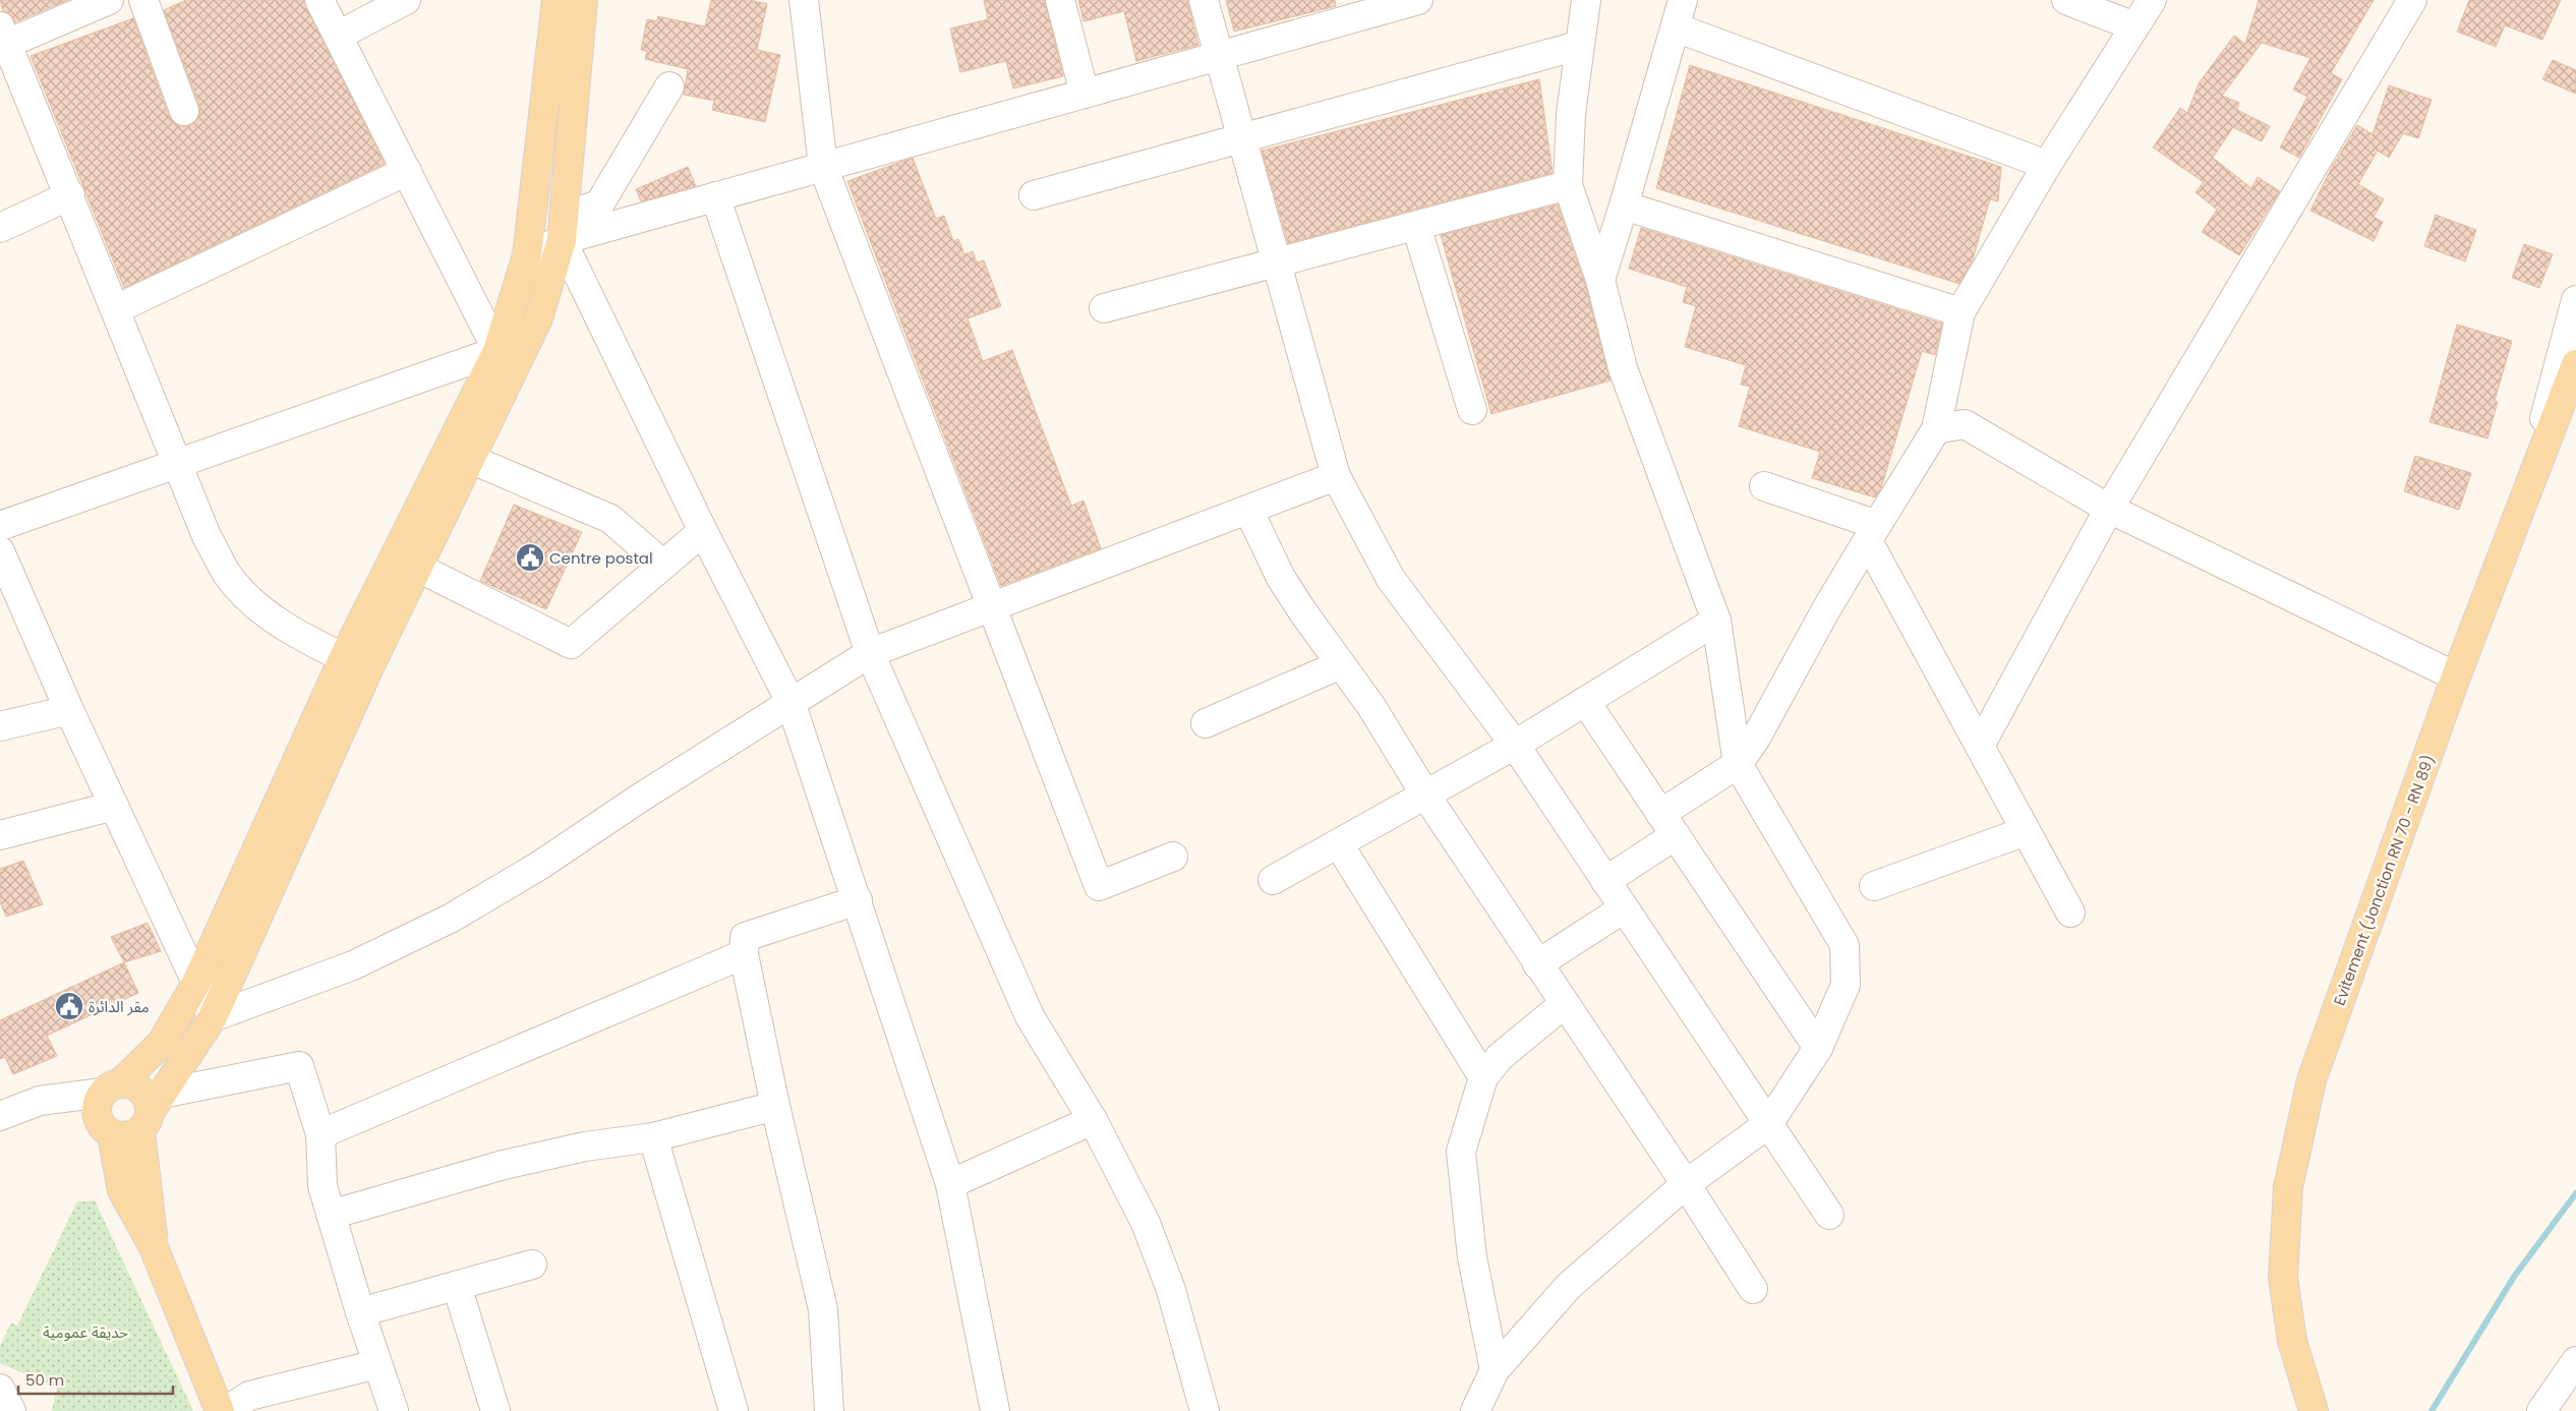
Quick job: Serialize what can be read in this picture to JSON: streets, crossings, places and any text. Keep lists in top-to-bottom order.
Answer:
{
  "streets": {
    "main road": ["Evitement (Jonction RN 70 - RN 89)"]
  },
  "parks": ["حديقة عمومية"],
  "places": {
    "public building": ["Centre postal", "مقر الدائرة"]
  },
  "scale_bar": "50 m"
}
